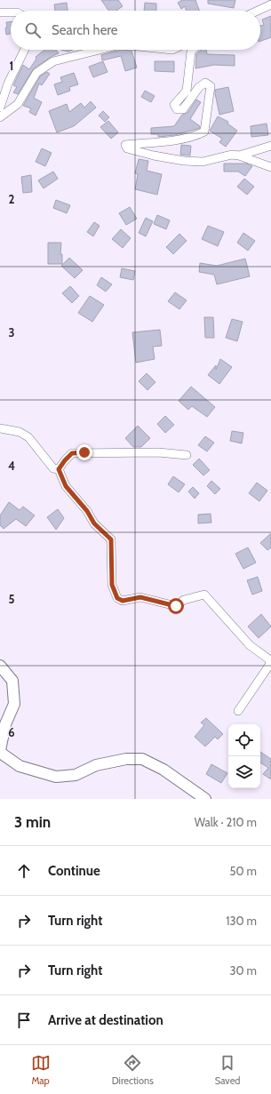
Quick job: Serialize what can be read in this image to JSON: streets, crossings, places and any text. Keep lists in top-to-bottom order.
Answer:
{
  "page": {
    "search": "Search here",
    "heading": ["3 min", "Walk · 210 m"],
    "list": [
      ["Continue", "50 m"],
      ["Turn right", "130 m"],
      ["Turn right", "30 m"],
      "Arrive at destination"
    ],
    "nav": ["Map", "Directions", "Saved"]
  },
  "grid": {
    "rows": [
      "1",
      "2",
      "3",
      "4",
      "5",
      "6"
    ]
  }
}
